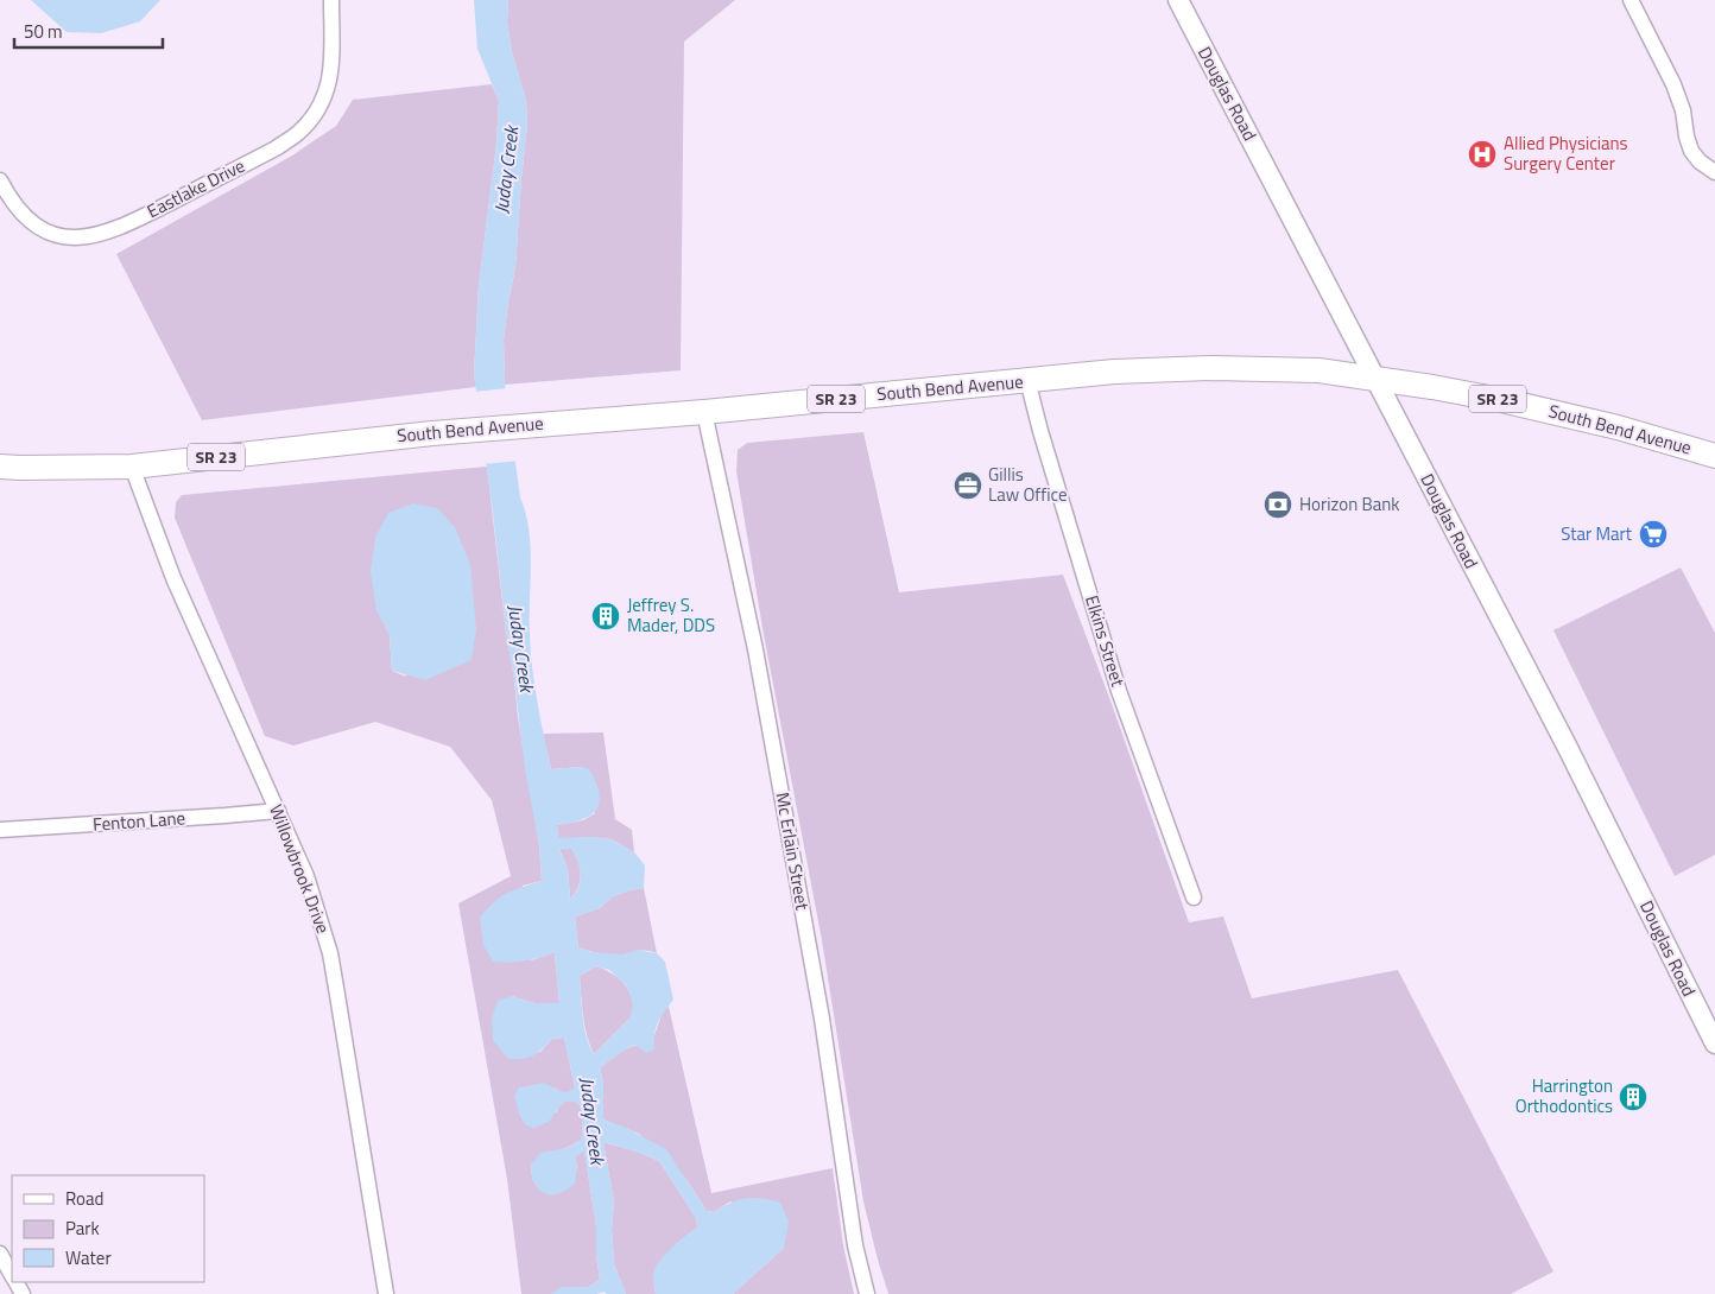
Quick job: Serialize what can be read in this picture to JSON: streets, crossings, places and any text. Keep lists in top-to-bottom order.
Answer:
{
  "streets": {
    "main road": ["South Bend Avenue", "SR 23"],
    "street": [
      "Douglas Road",
      "Eastlake Drive",
      "Elkins Street",
      "Fenton Lane",
      "Mc Erlain Street",
      "Willowbrook Drive"
    ]
  },
  "crossings": [
    ["Douglas Road", "South Bend Avenue"],
    ["South Bend Avenue", "Elkins Street"],
    ["South Bend Avenue", "Mc Erlain Street"],
    ["South Bend Avenue", "Willowbrook Drive"],
    ["Fenton Lane", "Willowbrook Drive"]
  ],
  "water": ["Juday Creek"],
  "places": {
    "hospital": ["Allied Physicians Surgery Center"],
    "office": ["Gillis Law Office"],
    "bank": ["Horizon Bank"],
    "supermarket": ["Star Mart"],
    "building": ["Jeffrey S. Mader, DDS", "Harrington Orthodontics"]
  },
  "legend": ["Road", "Park", "Water"],
  "scale_bar": "50 m"
}
